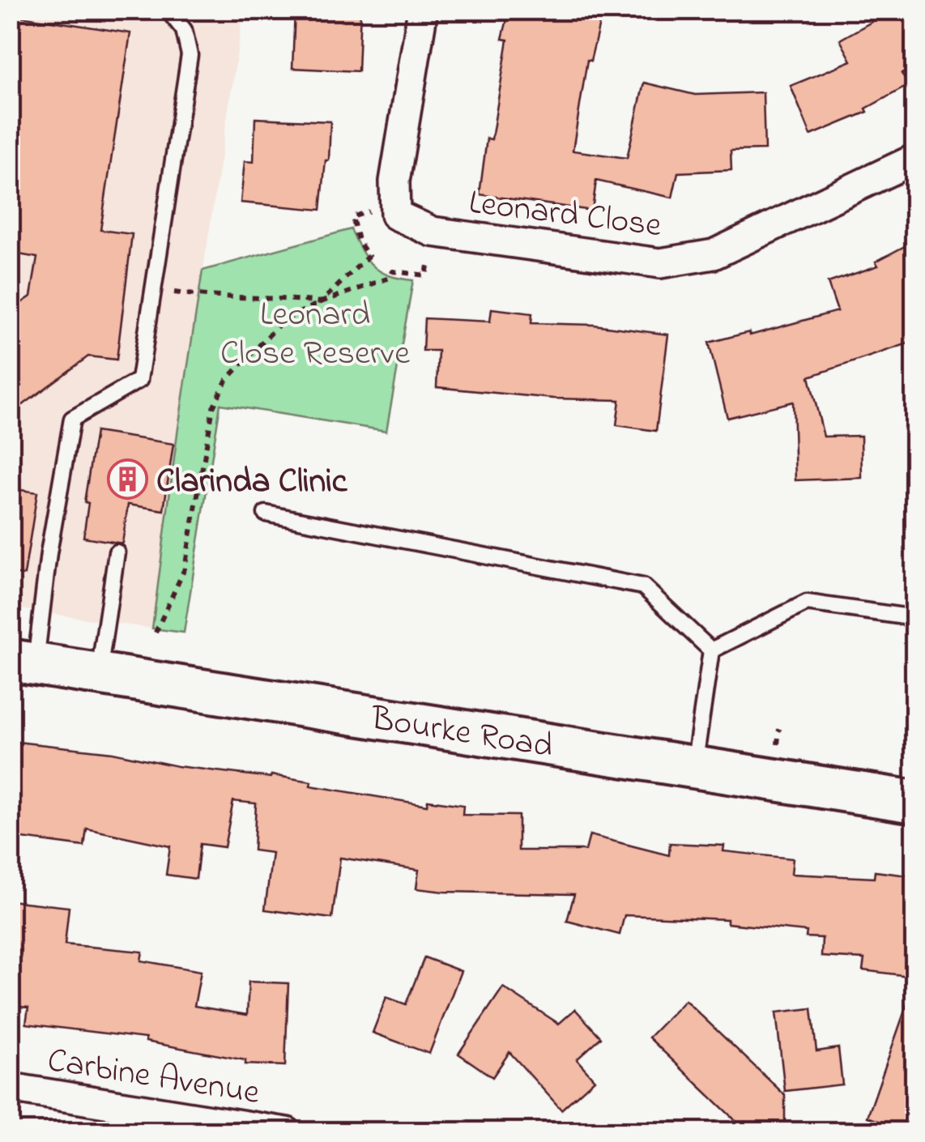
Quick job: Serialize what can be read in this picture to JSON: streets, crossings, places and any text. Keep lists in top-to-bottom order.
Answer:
{
  "streets": {
    "main road": ["Bourke Road"],
    "street": ["Leonard Close", "Carbine Avenue"]
  },
  "parks": ["Leonard Close Reserve"],
  "places": {
    "building": ["Clarinda Clinic"]
  }
}
